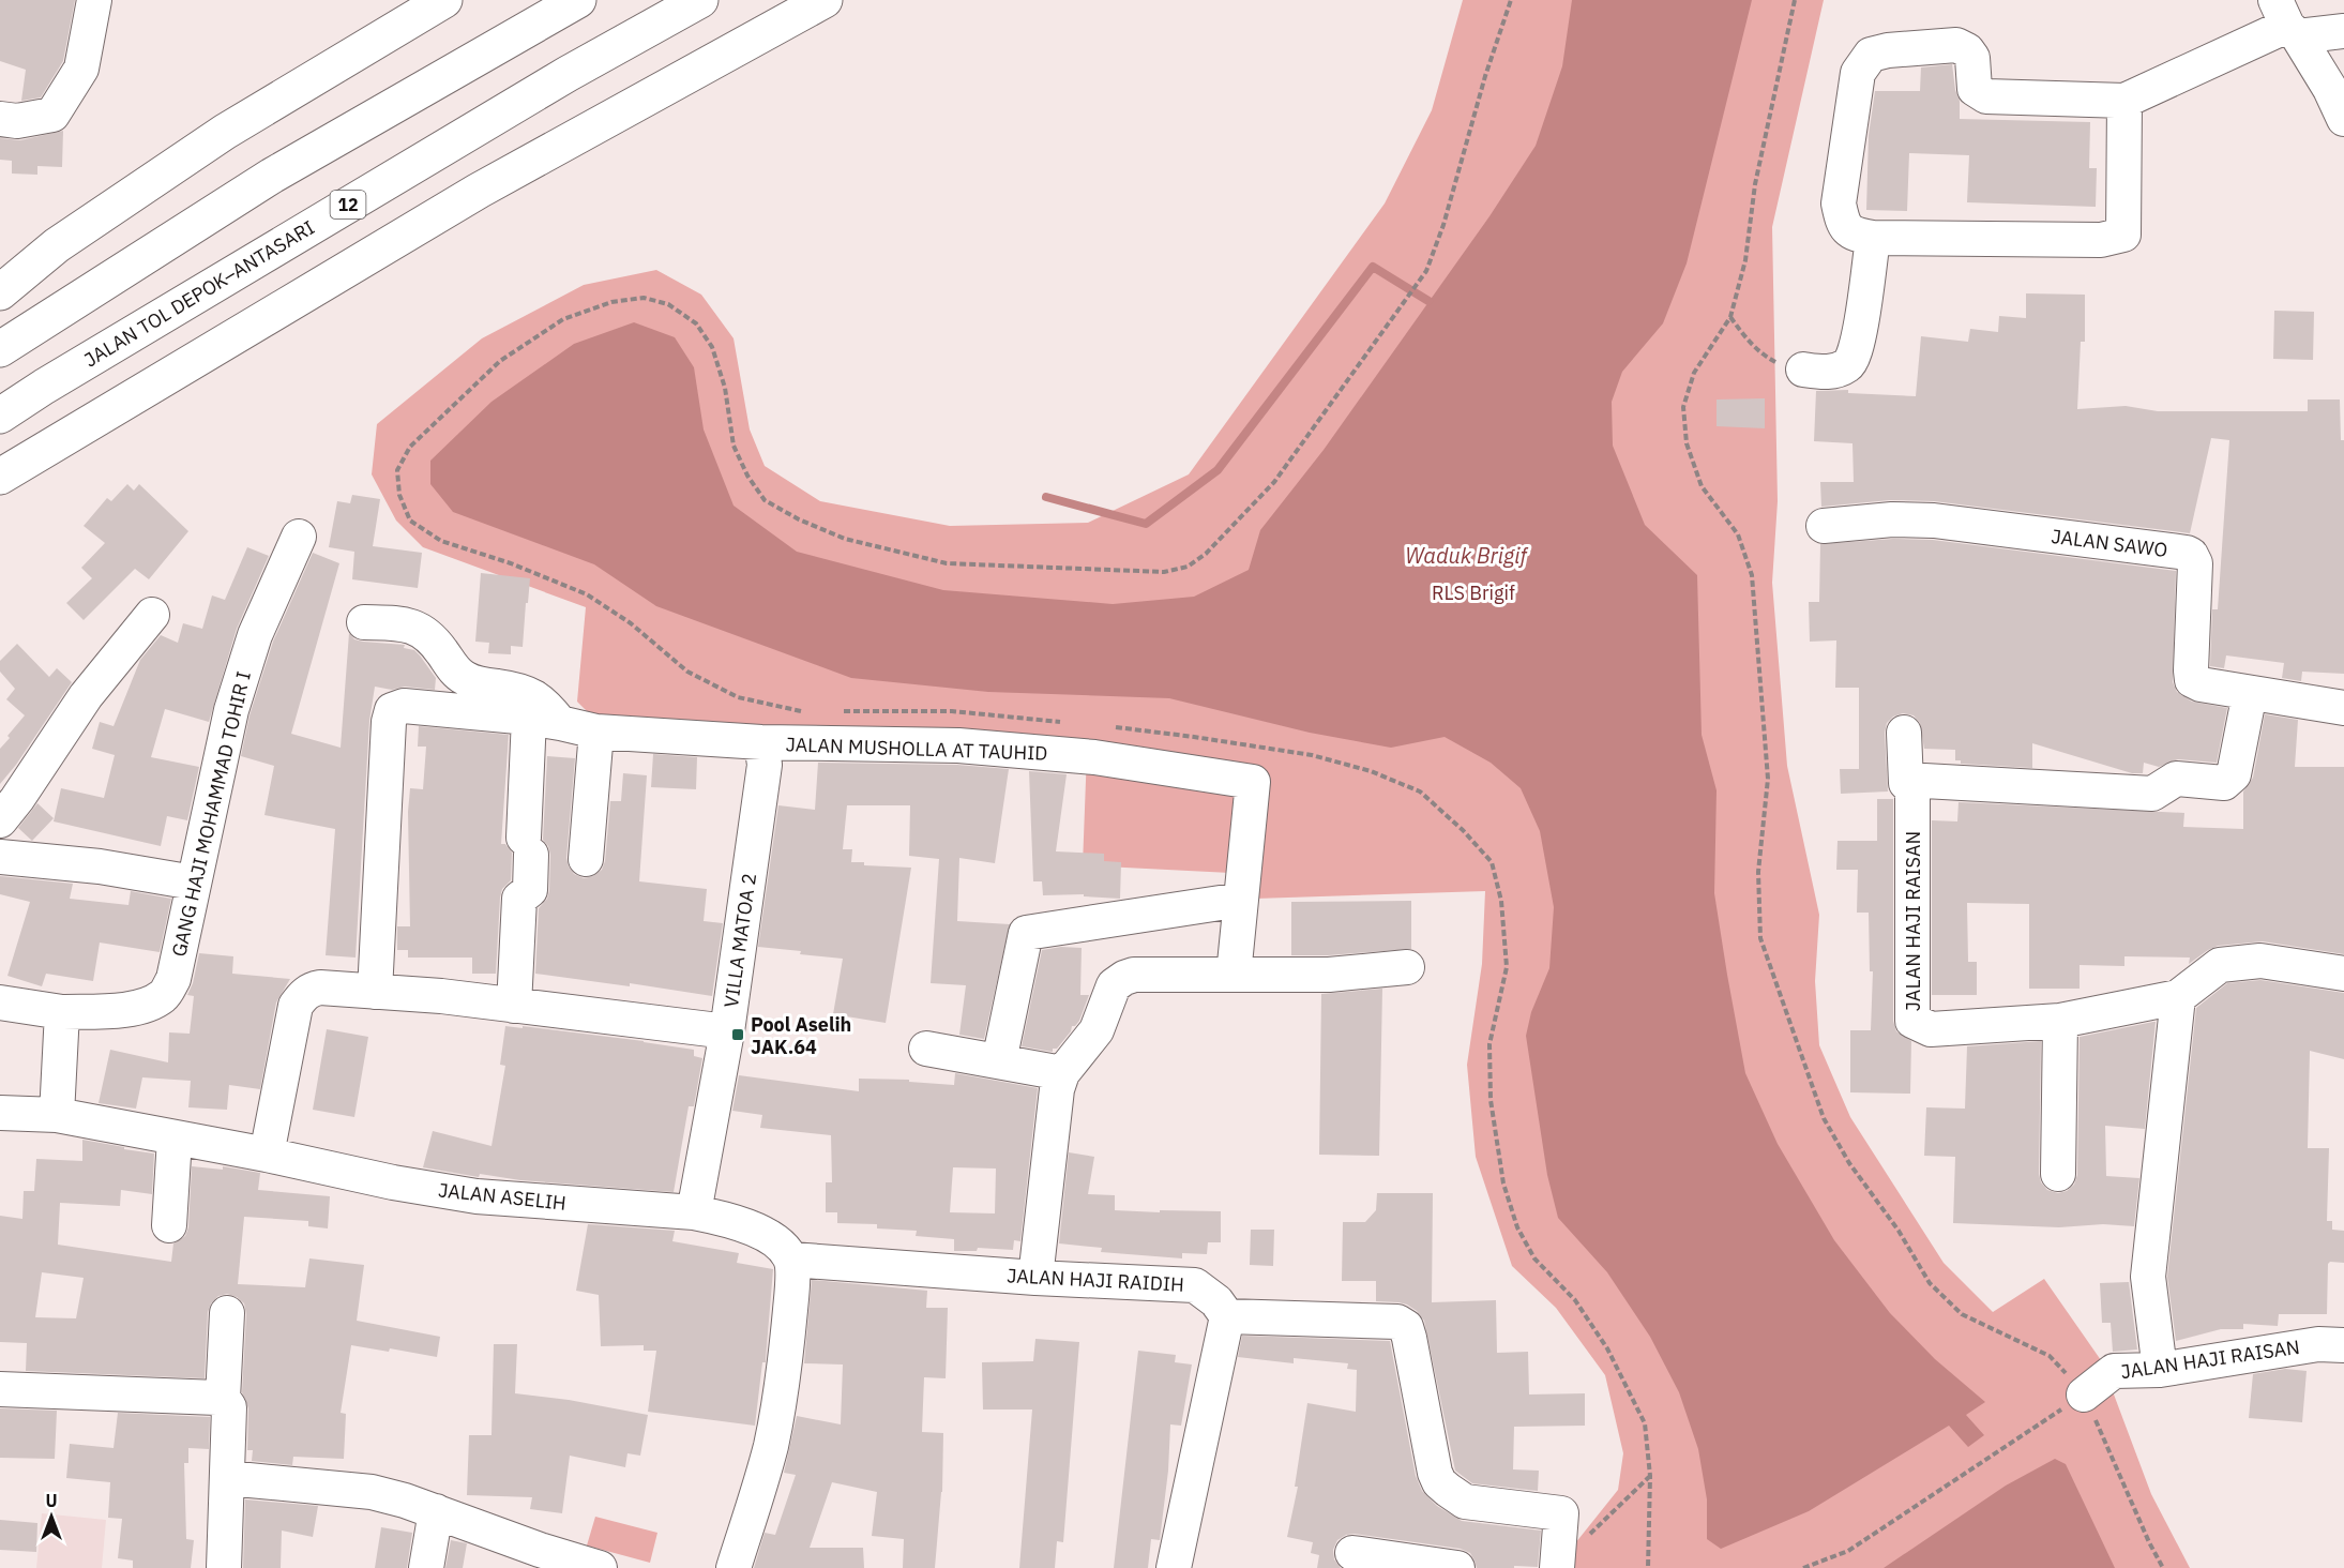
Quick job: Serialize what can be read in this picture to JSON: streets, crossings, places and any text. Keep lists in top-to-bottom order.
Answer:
{
  "streets": {
    "highway": ["12", "JALAN TOL DEPOK–ANTASARI"],
    "street": [
      "JALAN SAWO",
      "JALAN MUSHOLLA AT TAUHID",
      "GANG HAJI MOHAMMAD TOHIR I",
      "JALAN HAJI RAISAN",
      "VILLA MATOA 2",
      "JALAN ASELIH",
      "JALAN HAJI RAIDIH"
    ]
  },
  "crossings": [
    ["JALAN MUSHOLLA AT TAUHID", "VILLA MATOA 2"],
    ["VILLA MATOA 2", "JALAN ASELIH"],
    ["JALAN ASELIH", "JALAN HAJI RAIDIH"]
  ],
  "water": ["Waduk Brigif"],
  "parks": ["RLS Brigif"],
  "places": {
    "transit": ["Pool Aselih JAK.64"]
  },
  "north": "top"
}
